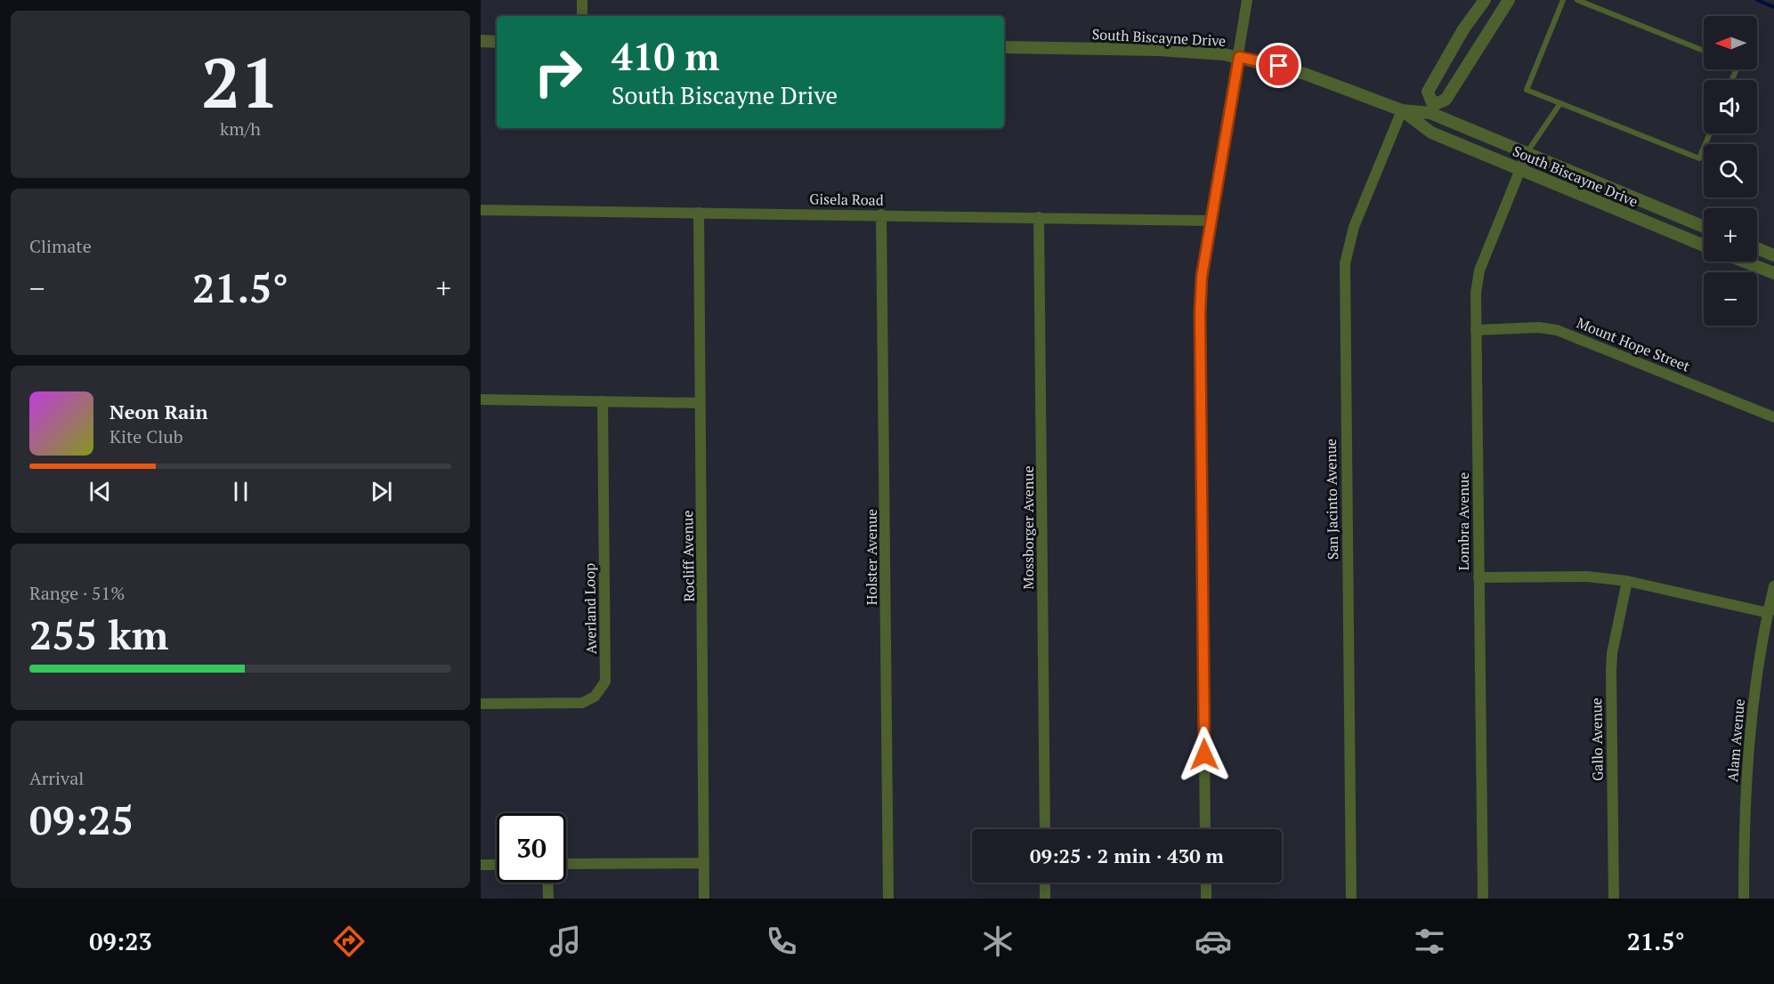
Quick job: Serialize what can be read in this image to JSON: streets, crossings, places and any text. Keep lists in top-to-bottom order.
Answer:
{
  "streets": {
    "street": [
      "South Biscayne Drive",
      "Gisela Road",
      "Mount Hope Street",
      "San Jacinto Avenue",
      "Lombra Avenue",
      "Mossborger Avenue",
      "Rocliff Avenue",
      "Holster Avenue",
      "Averland Loop",
      "Gallo Avenue",
      "Alam Avenue"
    ]
  },
  "crossings": [
    ["South Biscayne Drive", "San Jacinto Avenue"],
    ["South Biscayne Drive", "Lombra Avenue"],
    ["Gisela Road", "Mossborger Avenue"],
    ["Gisela Road", "Rocliff Avenue"],
    ["Gisela Road", "Holster Avenue"],
    ["Mount Hope Street", "Lombra Avenue"]
  ],
  "north": "left",
  "page": {
    "tile": [
      ["21", "km/h"],
      "Climate",
      ["Range · 51%", "255 km"],
      ["Arrival", "09:25"]
    ],
    "map_buttons": ["+", "−"],
    "turn": ["410 m", "South Biscayne Drive"],
    "heat": ["−", "21.5°", "+"],
    "song": ["Neon Rain", "Kite Club"],
    "limit": "30",
    "trip": "09:25 · 2 min · 430 m",
    "tabs": ["09:23", "21.5°"]
  }
}
